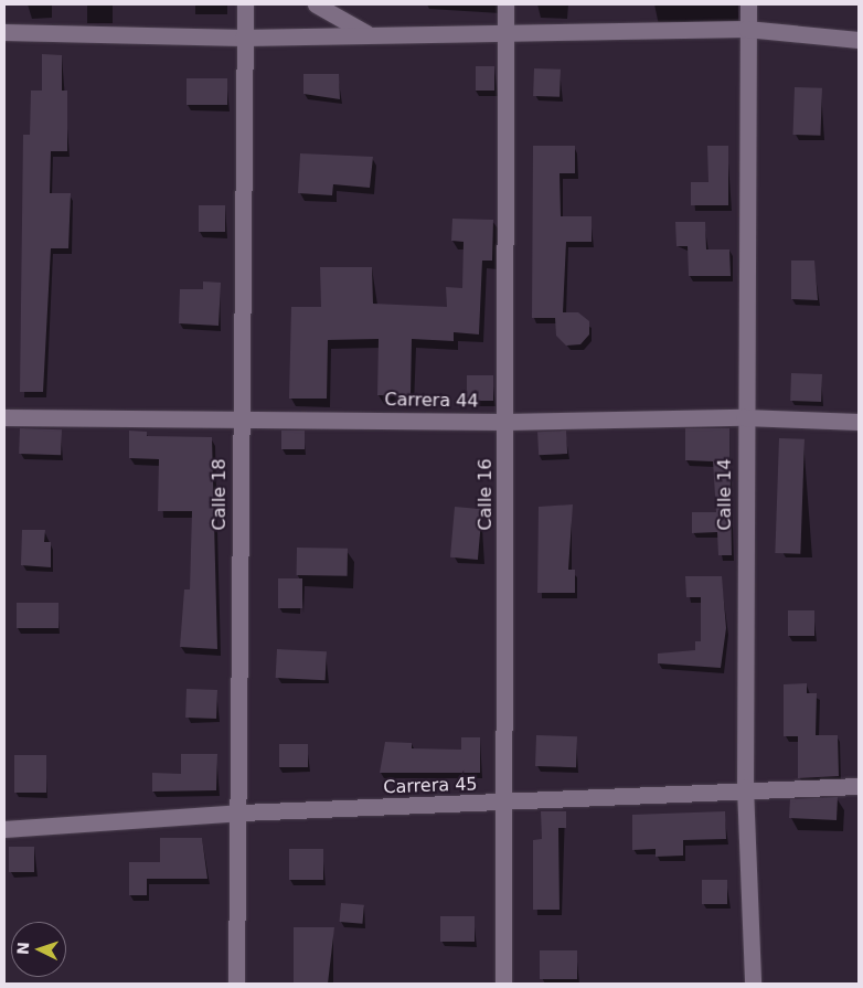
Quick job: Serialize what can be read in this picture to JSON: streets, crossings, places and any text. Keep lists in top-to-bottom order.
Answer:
{
  "streets": {
    "street": [
      "Carrera 44",
      "Calle 18",
      "Calle 16",
      "Calle 14",
      "Carrera 45"
    ]
  },
  "crossings": [
    ["Carrera 44", "Calle 18"],
    ["Carrera 44", "Calle 16"],
    ["Carrera 44", "Calle 14"],
    ["Calle 18", "Carrera 45"],
    ["Calle 16", "Carrera 45"],
    ["Calle 14", "Carrera 45"]
  ],
  "north": "left"
}
